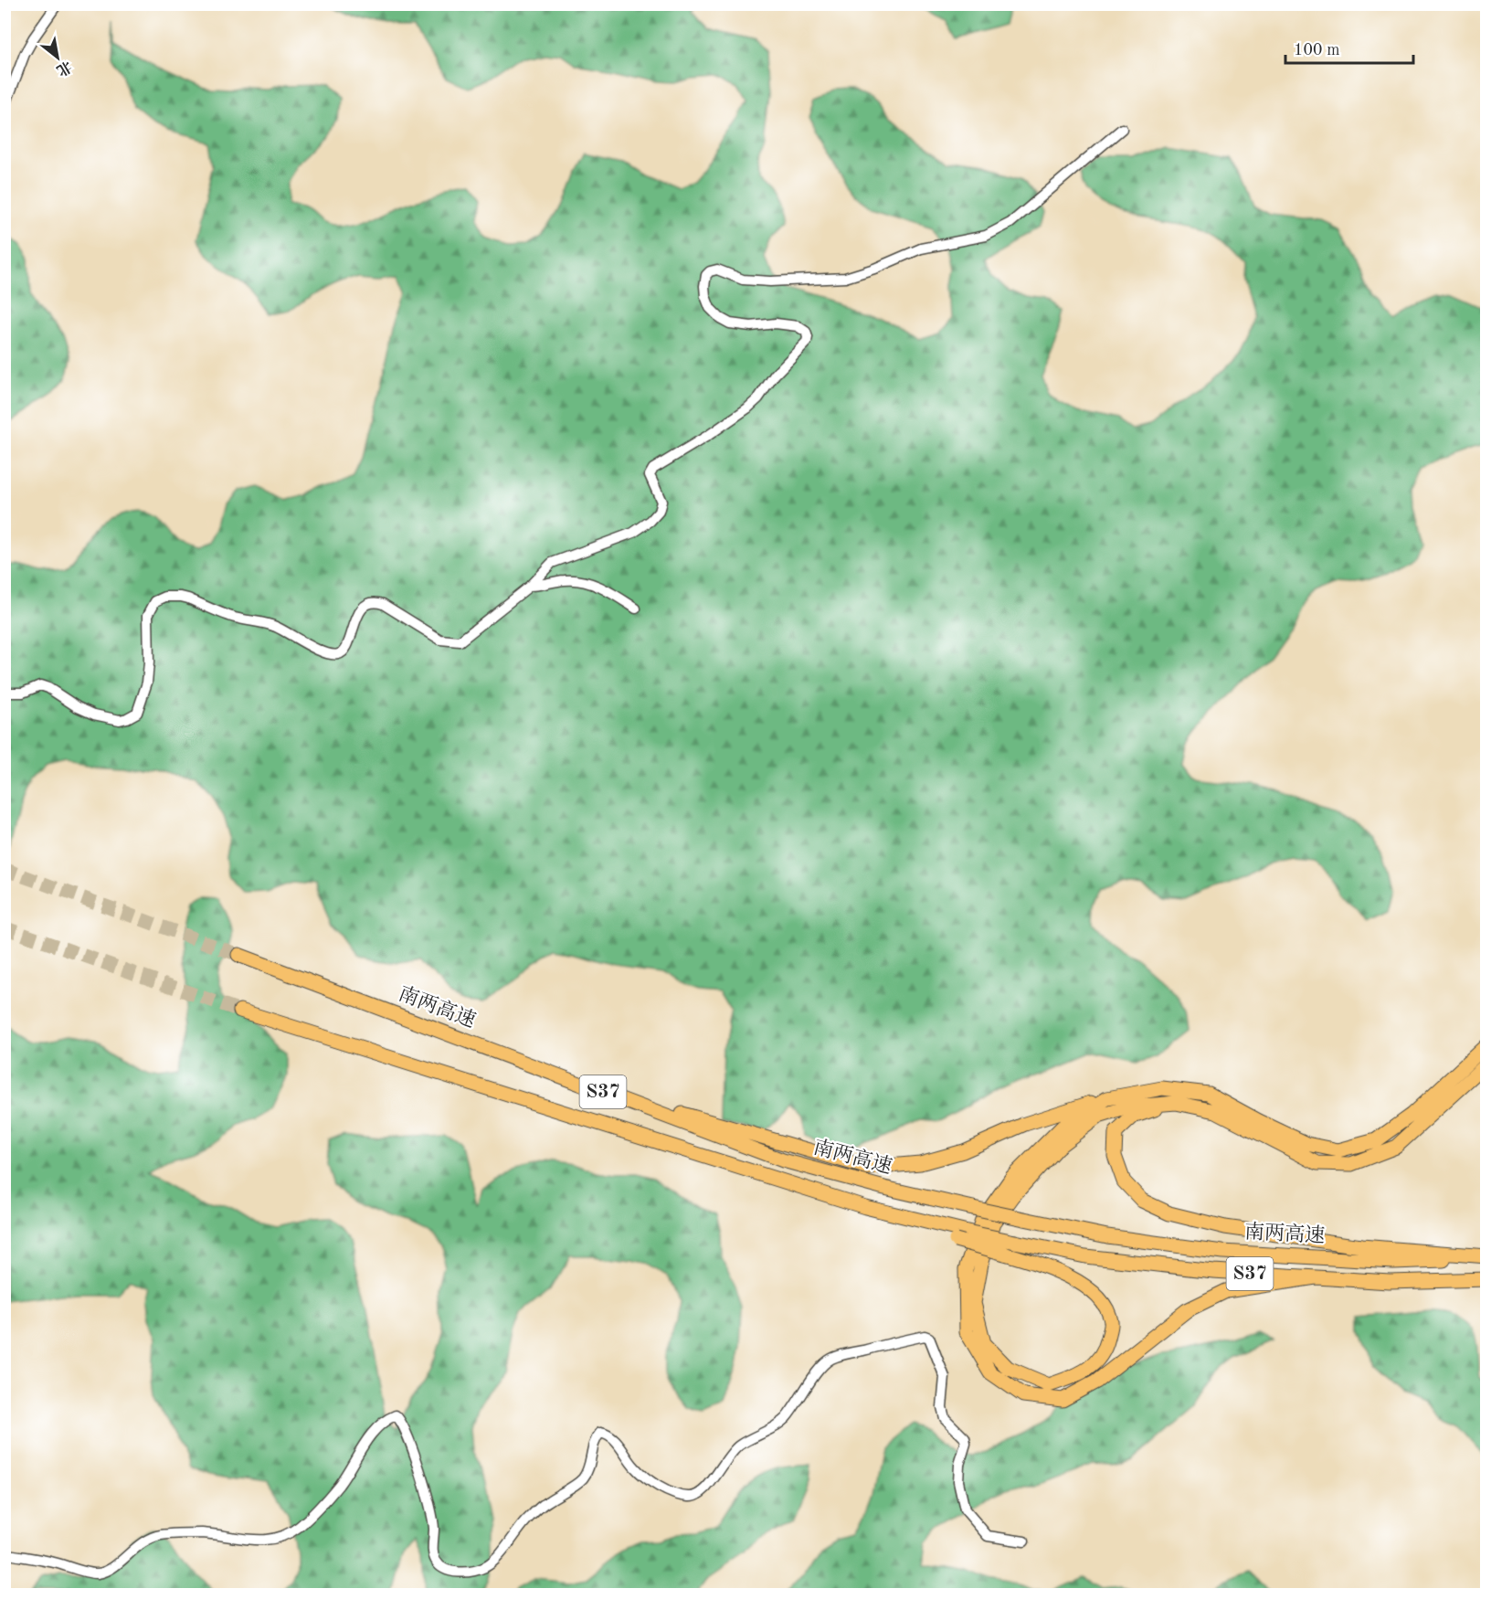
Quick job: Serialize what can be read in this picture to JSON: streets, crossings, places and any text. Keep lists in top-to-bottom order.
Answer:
{
  "streets": {
    "highway": ["南两高速", "S37"]
  },
  "scale_bar": "100 m",
  "north": "bottom right"
}
